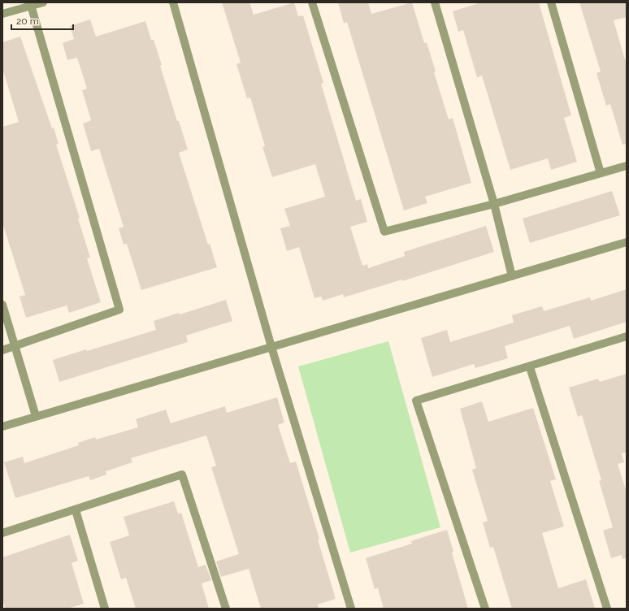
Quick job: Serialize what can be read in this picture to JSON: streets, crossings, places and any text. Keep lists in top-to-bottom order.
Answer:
{
  "scale_bar": "20 m"
}
